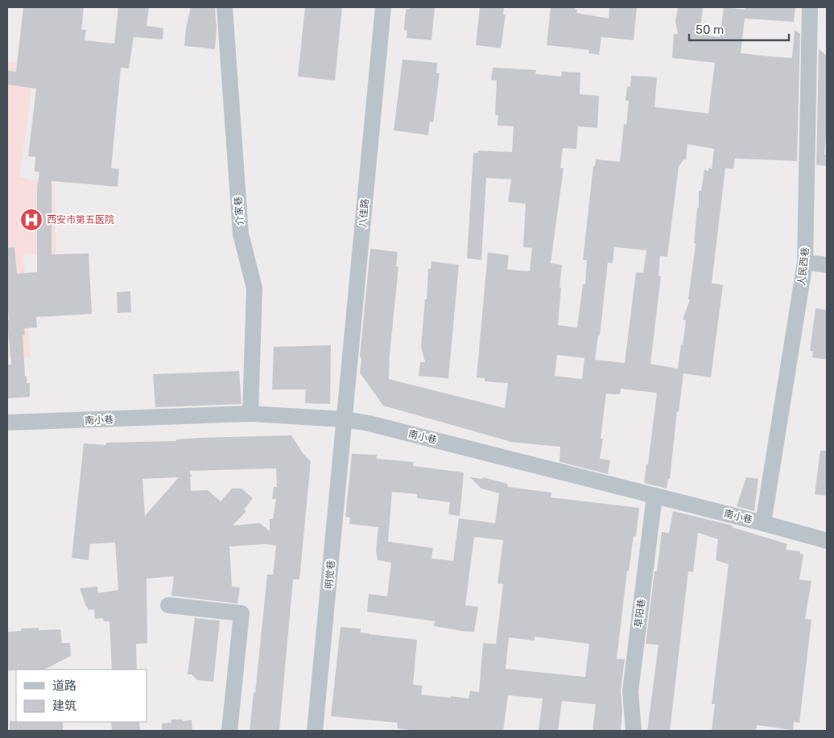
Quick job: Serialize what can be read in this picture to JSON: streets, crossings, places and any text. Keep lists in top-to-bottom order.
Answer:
{
  "streets": {
    "street": [
      "介家巷",
      "八佳路",
      "人民西巷",
      "南小巷",
      "明觉巷",
      "草阳巷"
    ]
  },
  "crossings": [
    ["介家巷", "南小巷"],
    ["八佳路", "南小巷"],
    ["八佳路", "明觉巷"],
    ["人民西巷", "南小巷"],
    ["南小巷", "明觉巷"],
    ["南小巷", "草阳巷"]
  ],
  "places": {
    "hospital": ["西安市第五医院"]
  },
  "legend": ["道路", "建筑"],
  "scale_bar": "50 m"
}
